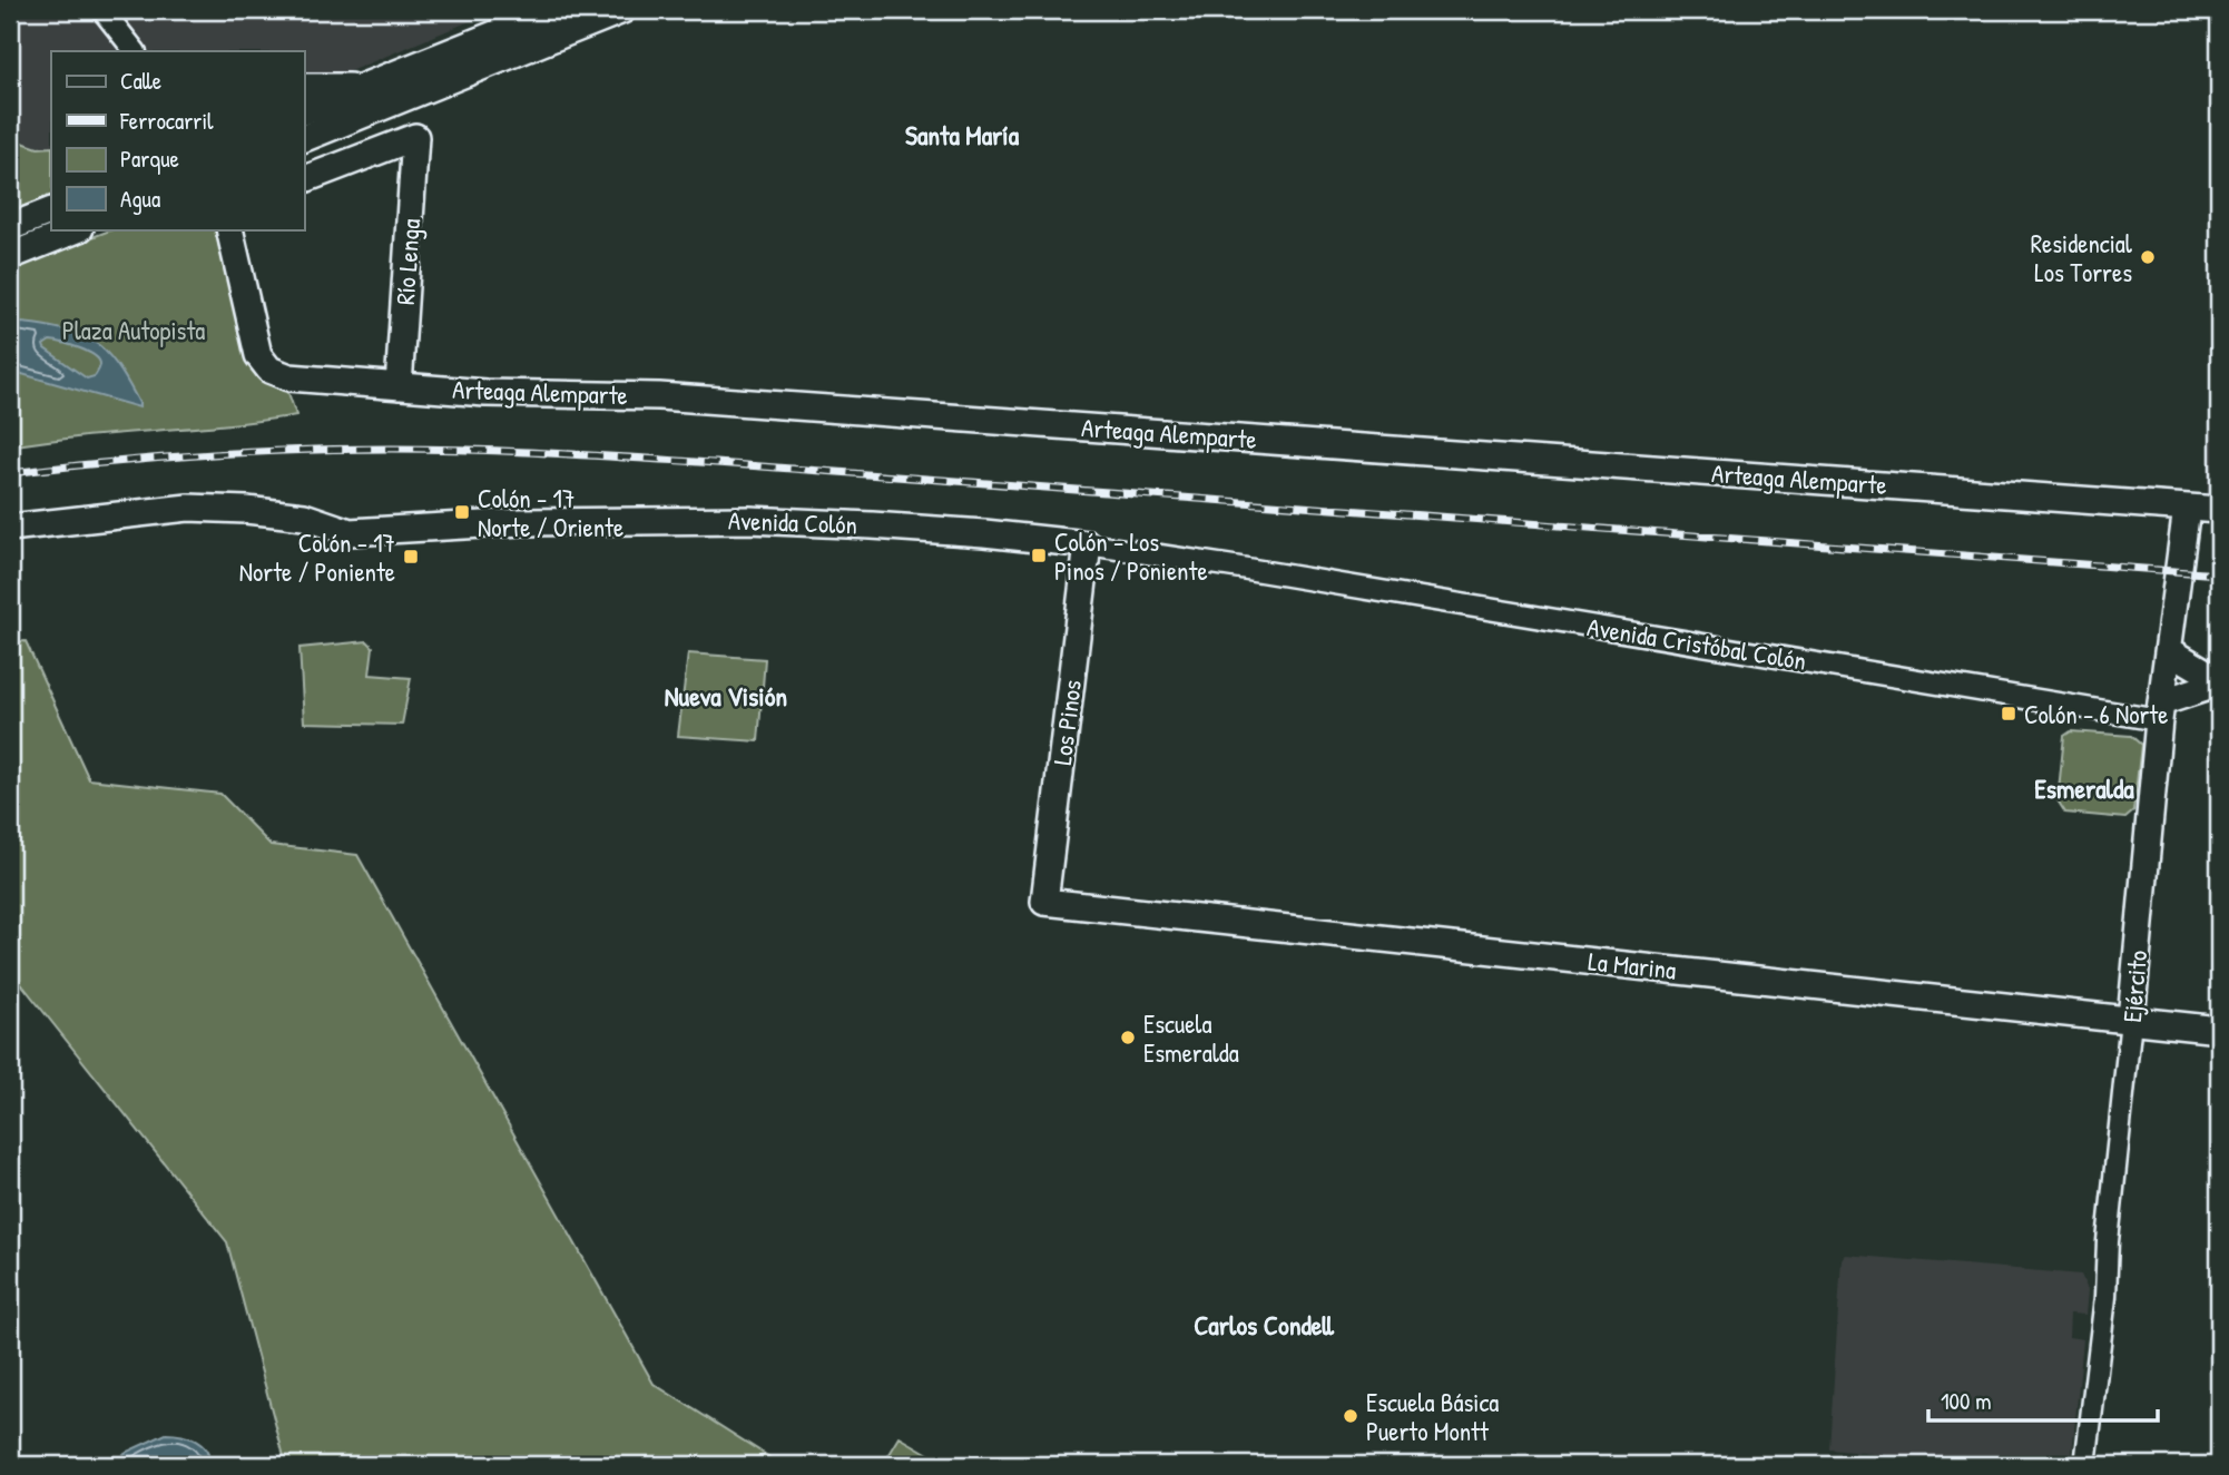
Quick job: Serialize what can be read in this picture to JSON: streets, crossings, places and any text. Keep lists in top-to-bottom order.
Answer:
{
  "streets": {
    "main road": [
      "Río Lenga",
      "Arteaga Alemparte",
      "Avenida Colón",
      "Los Pinos",
      "La Marina",
      "Ejército"
    ],
    "street": ["Avenida Cristóbal Colón"]
  },
  "crossings": [
    ["Río Lenga", "Arteaga Alemparte"],
    ["Arteaga Alemparte", "Ejército"],
    ["Avenida Colón", "Avenida Cristóbal Colón"],
    ["Avenida Colón", "Los Pinos"],
    ["Avenida Cristóbal Colón", "Ejército"],
    ["Los Pinos", "La Marina"],
    ["La Marina", "Ejército"]
  ],
  "districts": [
    "Santa María",
    "Nueva Visión",
    "Esmeralda",
    "Carlos Condell"
  ],
  "parks": ["Plaza Autopista"],
  "places": {
    "other": ["Residencial Los Torres", "Escuela Esmeralda", "Escuela Básica Puerto Montt"],
    "transit": [
      "Colón - 17 Norte / Oriente",
      "Colón - Los Pinos / Poniente",
      "Colón - 17 Norte / Poniente",
      "Colón - 6 Norte"
    ]
  },
  "legend": [
    "Calle",
    "Ferrocarril",
    "Parque",
    "Agua"
  ],
  "scale_bar": "100 m"
}
